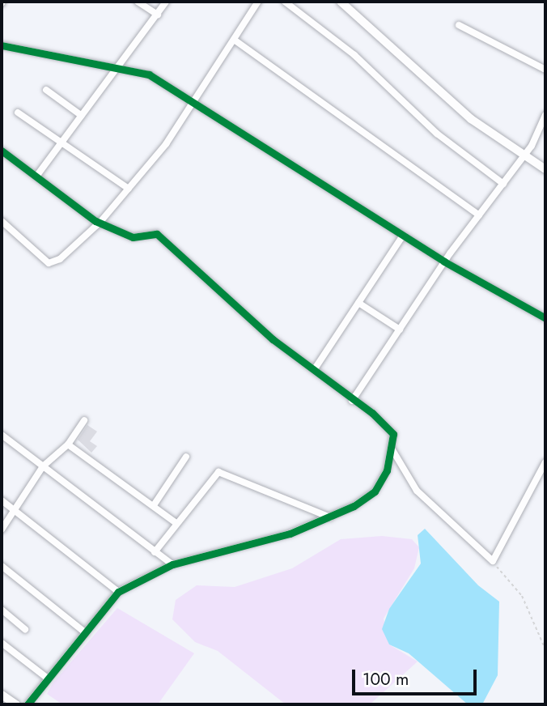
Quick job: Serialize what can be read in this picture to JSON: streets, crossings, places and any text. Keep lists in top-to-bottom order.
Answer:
{
  "scale_bar": "100 m"
}
